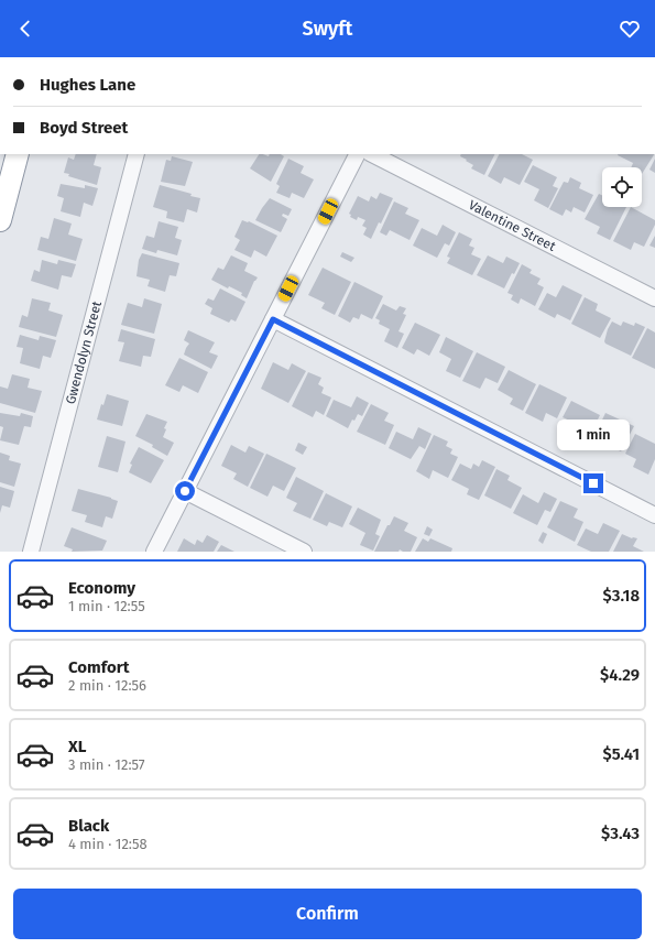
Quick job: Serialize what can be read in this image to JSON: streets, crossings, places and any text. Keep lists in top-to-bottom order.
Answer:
{
  "streets": {
    "street": ["Valentine Street", "Gwendolyn Street"]
  },
  "page": {
    "header": "Swyft",
    "banner": ["Hughes Lane", "Boyd Street"],
    "bubble": "1 min",
    "list": [
      {
        "name": "Economy",
        "note": "1 min · 12:55",
        "value": "$3.18"
      },
      {
        "name": "Comfort",
        "note": "2 min · 12:56",
        "value": "$4.29"
      },
      {
        "name": "XL",
        "note": "3 min · 12:57",
        "value": "$5.41"
      },
      {
        "name": "Black",
        "note": "4 min · 12:58",
        "value": "$3.43"
      }
    ],
    "buttons": "Confirm"
  }
}
